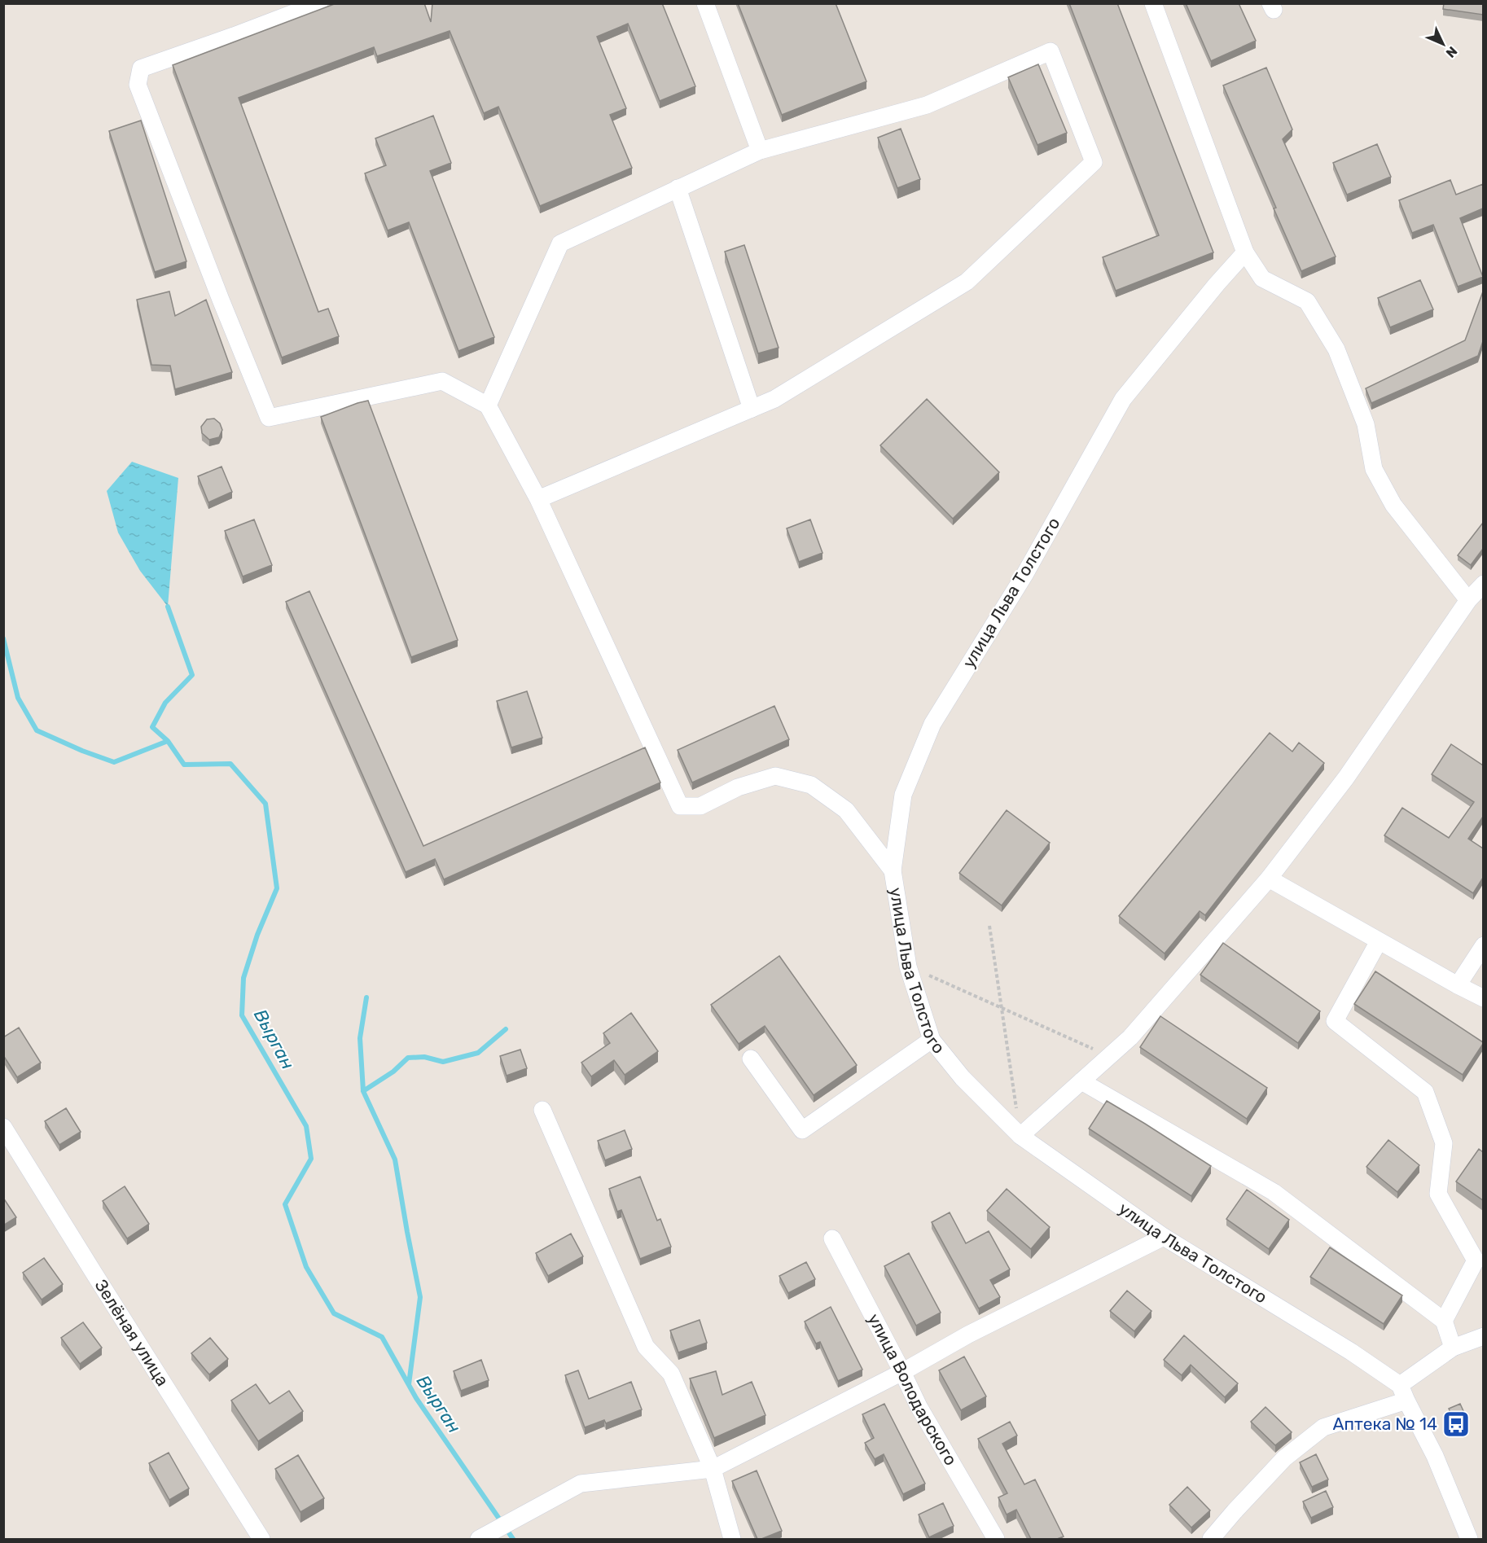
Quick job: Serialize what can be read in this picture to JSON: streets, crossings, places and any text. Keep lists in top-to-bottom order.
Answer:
{
  "streets": {
    "street": ["улица Льва Толстого", "Зелёная улица", "улица Володарского"]
  },
  "water": ["Вырган"],
  "places": {
    "bus stop": ["Аптека № 14"]
  },
  "north": "bottom right"
}
